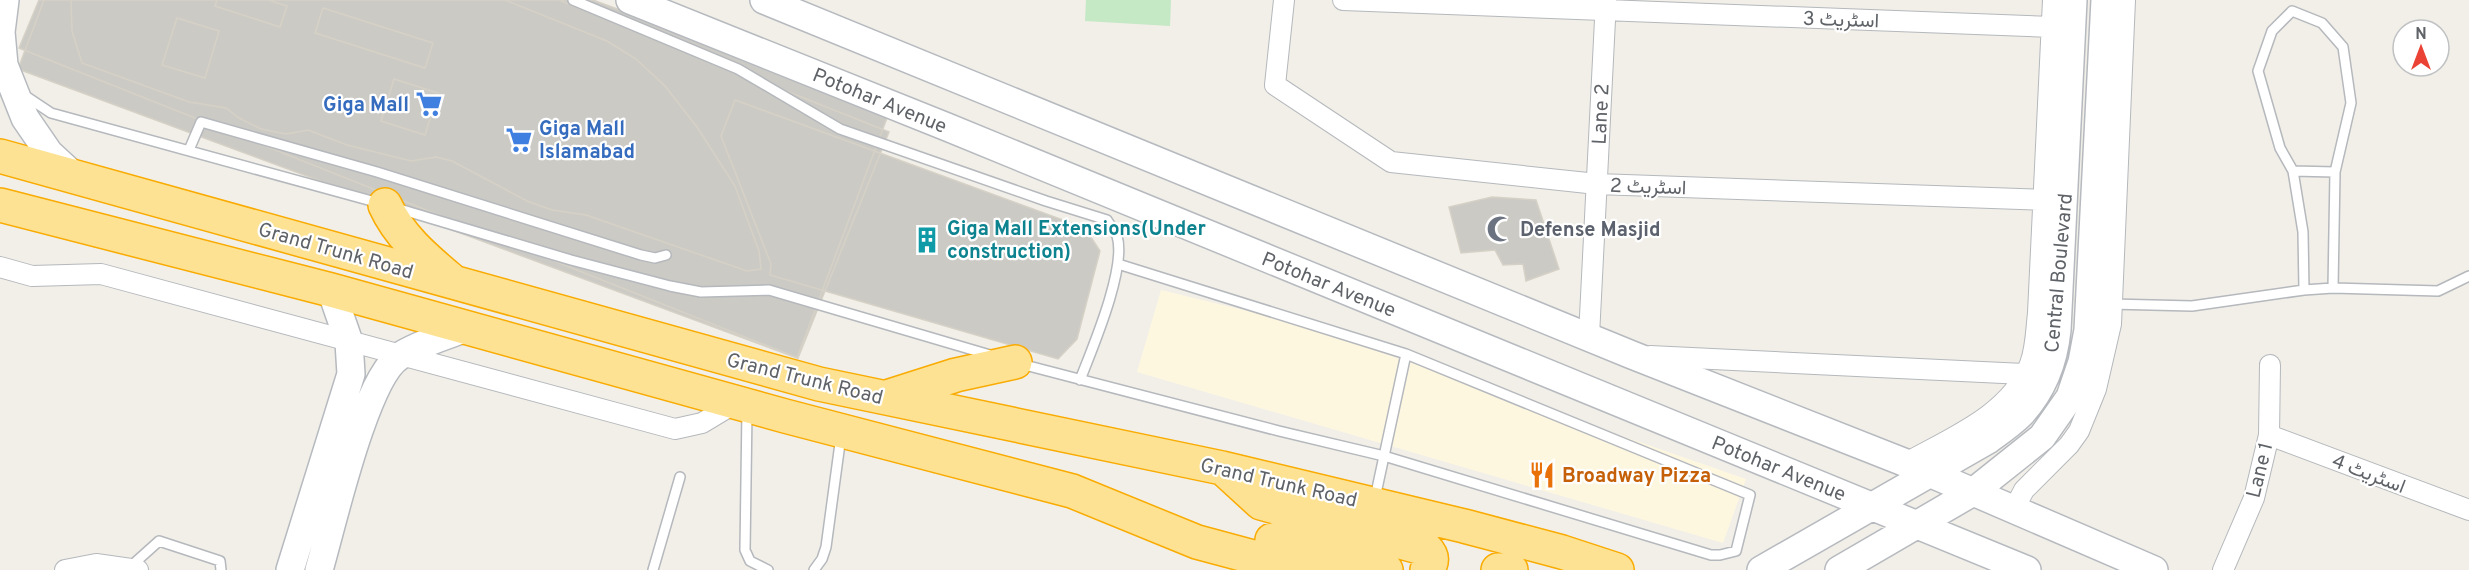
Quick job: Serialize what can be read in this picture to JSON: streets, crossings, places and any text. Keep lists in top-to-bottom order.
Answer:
{
  "streets": {
    "highway": ["Grand Trunk Road"],
    "street": [
      "اسٹریٹ 3",
      "Potohar Avenue",
      "Lane 2",
      "اسٹریٹ 2",
      "Central Boulevard",
      "Lane 1",
      "اسٹریٹ 4"
    ]
  },
  "crossings": [
    ["اسٹریٹ 3", "Lane 2"],
    ["Potohar Avenue", "Central Boulevard"],
    ["Lane 2", "اسٹریٹ 2"],
    ["Lane 1", "اسٹریٹ 4"]
  ],
  "places": {
    "supermarket": ["Giga Mall", "Giga Mall Islamabad"],
    "mosque": ["Defense Masjid"],
    "building": ["Giga Mall Extensions(Under construction)"],
    "restaurant": ["Broadway Pizza"]
  },
  "north": "top"
}
